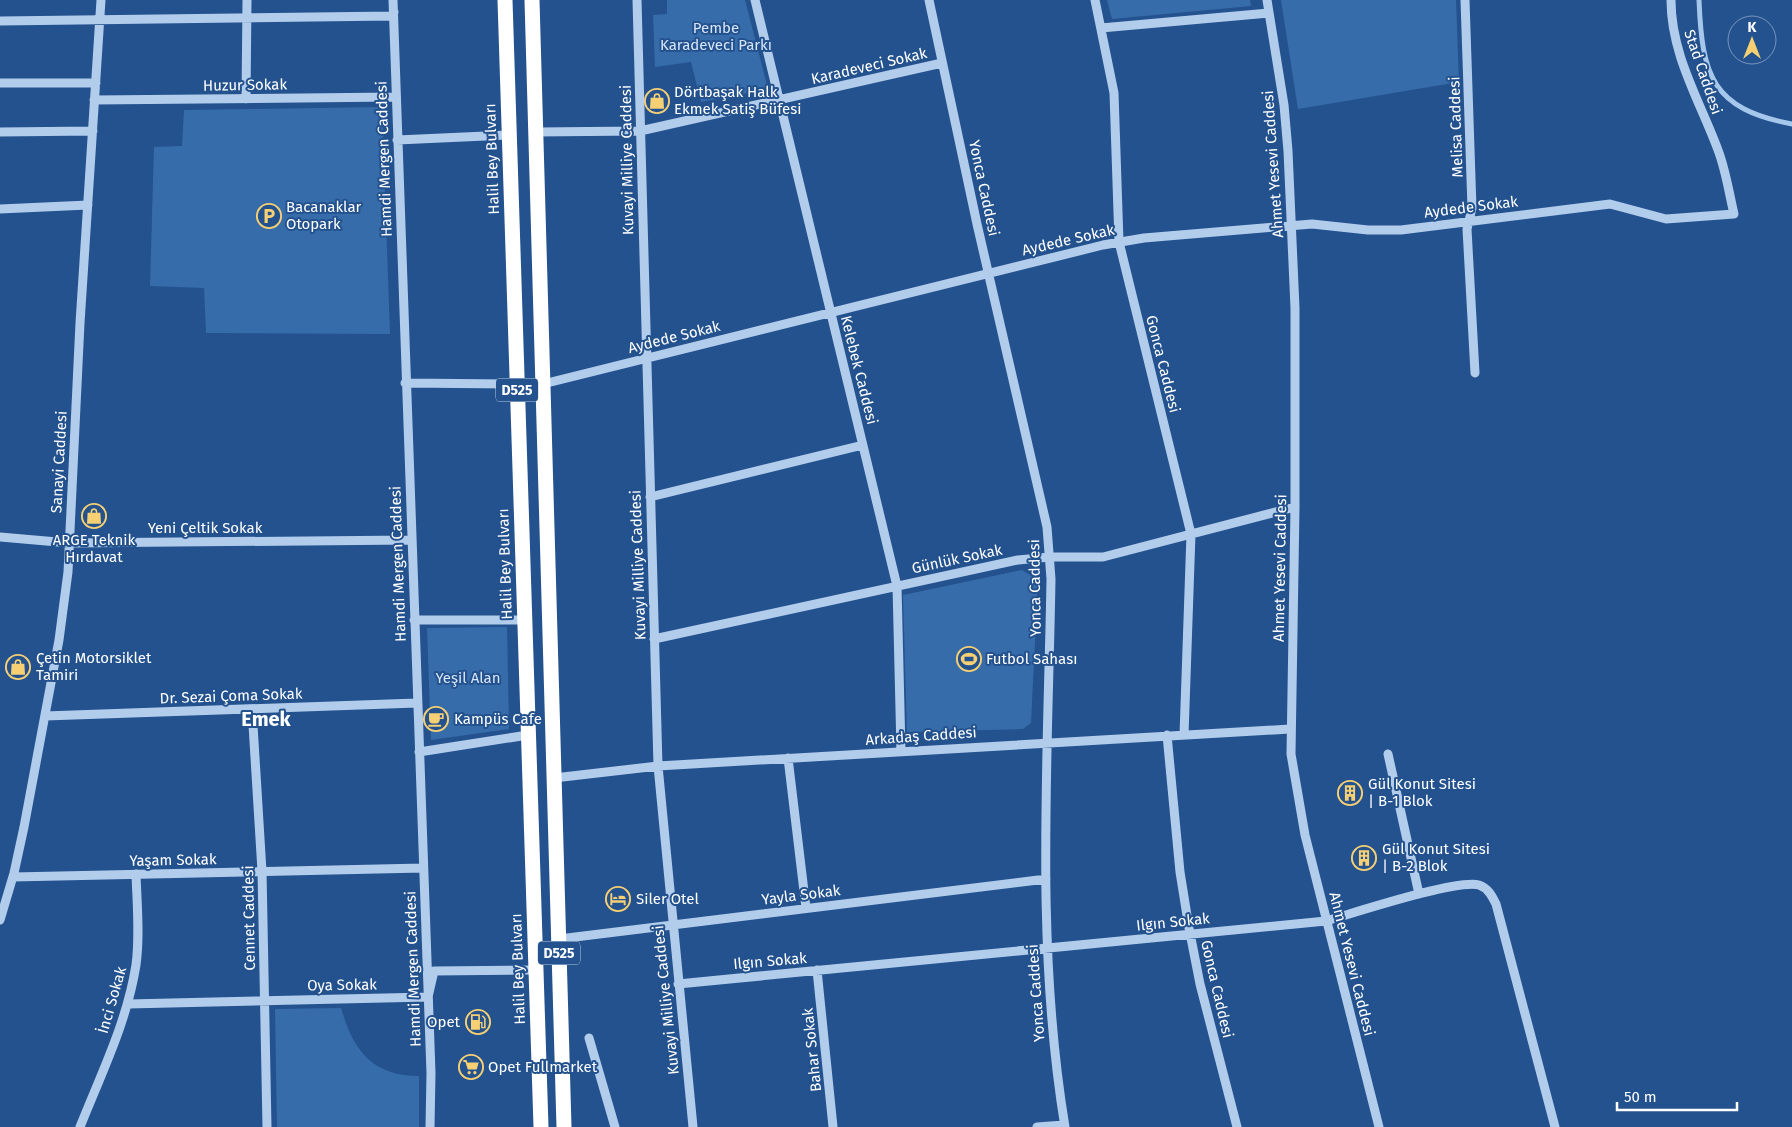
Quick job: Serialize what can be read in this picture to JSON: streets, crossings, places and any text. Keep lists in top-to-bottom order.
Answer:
{
  "streets": {
    "highway": ["Halil Bey Bulvarı", "D525"],
    "street": [
      "Karadeveci Sokak",
      "Stad Caddesi",
      "Huzur Sokak",
      "Melisa Caddesi",
      "Hamdi Mergen Caddesi",
      "Kuvayi Milliye Caddesi",
      "Ahmet Yesevi Caddesi",
      "Yonca Caddesi",
      "Aydede Sokak",
      "Gonca Caddesi",
      "Kelebek Caddesi",
      "Sanayi Caddesi",
      "Yeni Çeltik Sokak",
      "Günlük Sokak",
      "Dr. Sezai Çoma Sokak",
      "Arkadaş Caddesi",
      "Yaşam Sokak",
      "Yayla Sokak",
      "Cennet Caddesi",
      "Ilgın Sokak",
      "Oya Sokak",
      "İnci Sokak",
      "Bahar Sokak"
    ]
  },
  "crossings": [
    ["Karadeveci Sokak", "Kuvayi Milliye Caddesi"],
    ["Karadeveci Sokak", "Yonca Caddesi"],
    ["Karadeveci Sokak", "Kelebek Caddesi"],
    ["Karadeveci Sokak", "D525"],
    ["Stad Caddesi", "Aydede Sokak"],
    ["Huzur Sokak", "Hamdi Mergen Caddesi"],
    ["Huzur Sokak", "Sanayi Caddesi"],
    ["Melisa Caddesi", "Aydede Sokak"],
    ["Hamdi Mergen Caddesi", "Yeni Çeltik Sokak"],
    ["Hamdi Mergen Caddesi", "Dr. Sezai Çoma Sokak"],
    ["Hamdi Mergen Caddesi", "Yaşam Sokak"],
    ["Hamdi Mergen Caddesi", "Oya Sokak"],
    ["Kuvayi Milliye Caddesi", "Aydede Sokak"],
    ["Kuvayi Milliye Caddesi", "Günlük Sokak"],
    ["Kuvayi Milliye Caddesi", "Arkadaş Caddesi"],
    ["Kuvayi Milliye Caddesi", "Yayla Sokak"],
    ["Kuvayi Milliye Caddesi", "Ilgın Sokak"],
    ["Ahmet Yesevi Caddesi", "Aydede Sokak"],
    ["Ahmet Yesevi Caddesi", "Günlük Sokak"],
    ["Ahmet Yesevi Caddesi", "Arkadaş Caddesi"],
    ["Ahmet Yesevi Caddesi", "Ilgın Sokak"],
    ["Yonca Caddesi", "Aydede Sokak"],
    ["Yonca Caddesi", "Günlük Sokak"],
    ["Yonca Caddesi", "Arkadaş Caddesi"],
    ["Yonca Caddesi", "Yayla Sokak"],
    ["Yonca Caddesi", "Ilgın Sokak"],
    ["Aydede Sokak", "Gonca Caddesi"],
    ["Aydede Sokak", "Kelebek Caddesi"],
    ["Aydede Sokak", "D525"],
    ["Gonca Caddesi", "Günlük Sokak"],
    ["Gonca Caddesi", "Arkadaş Caddesi"],
    ["Gonca Caddesi", "Ilgın Sokak"],
    ["Kelebek Caddesi", "Günlük Sokak"],
    ["Kelebek Caddesi", "Arkadaş Caddesi"],
    ["D525", "Arkadaş Caddesi"],
    ["D525", "Yayla Sokak"],
    ["Sanayi Caddesi", "Yeni Çeltik Sokak"],
    ["Sanayi Caddesi", "Dr. Sezai Çoma Sokak"],
    ["Sanayi Caddesi", "Yaşam Sokak"],
    ["Dr. Sezai Çoma Sokak", "Cennet Caddesi"],
    ["Yaşam Sokak", "Cennet Caddesi"],
    ["Yaşam Sokak", "İnci Sokak"],
    ["Cennet Caddesi", "Oya Sokak"],
    ["Ilgın Sokak", "Bahar Sokak"],
    ["Oya Sokak", "İnci Sokak"]
  ],
  "districts": ["Emek"],
  "parks": ["Pembe Karadeveci Parkı", "Yeşil Alan"],
  "places": {
    "shop": ["Dörtbaşak Halk Ekmek Satiş Büfesi", "ARGE Teknik Hırdavat", "Çetin Motorsiklet Tamiri"],
    "parking": ["Bacanaklar Otopark"],
    "sports": ["Futbol Sahası"],
    "cafe": ["Kampüs Cafe"],
    "building": ["Gül Konut Sitesi | B-1 Blok", "Gül Konut Sitesi | B-2 Blok"],
    "hotel": ["Siler Otel"],
    "fuel station": ["Opet"],
    "supermarket": ["Opet Fullmarket"]
  },
  "scale_bar": "50 m",
  "north": "top"
}
